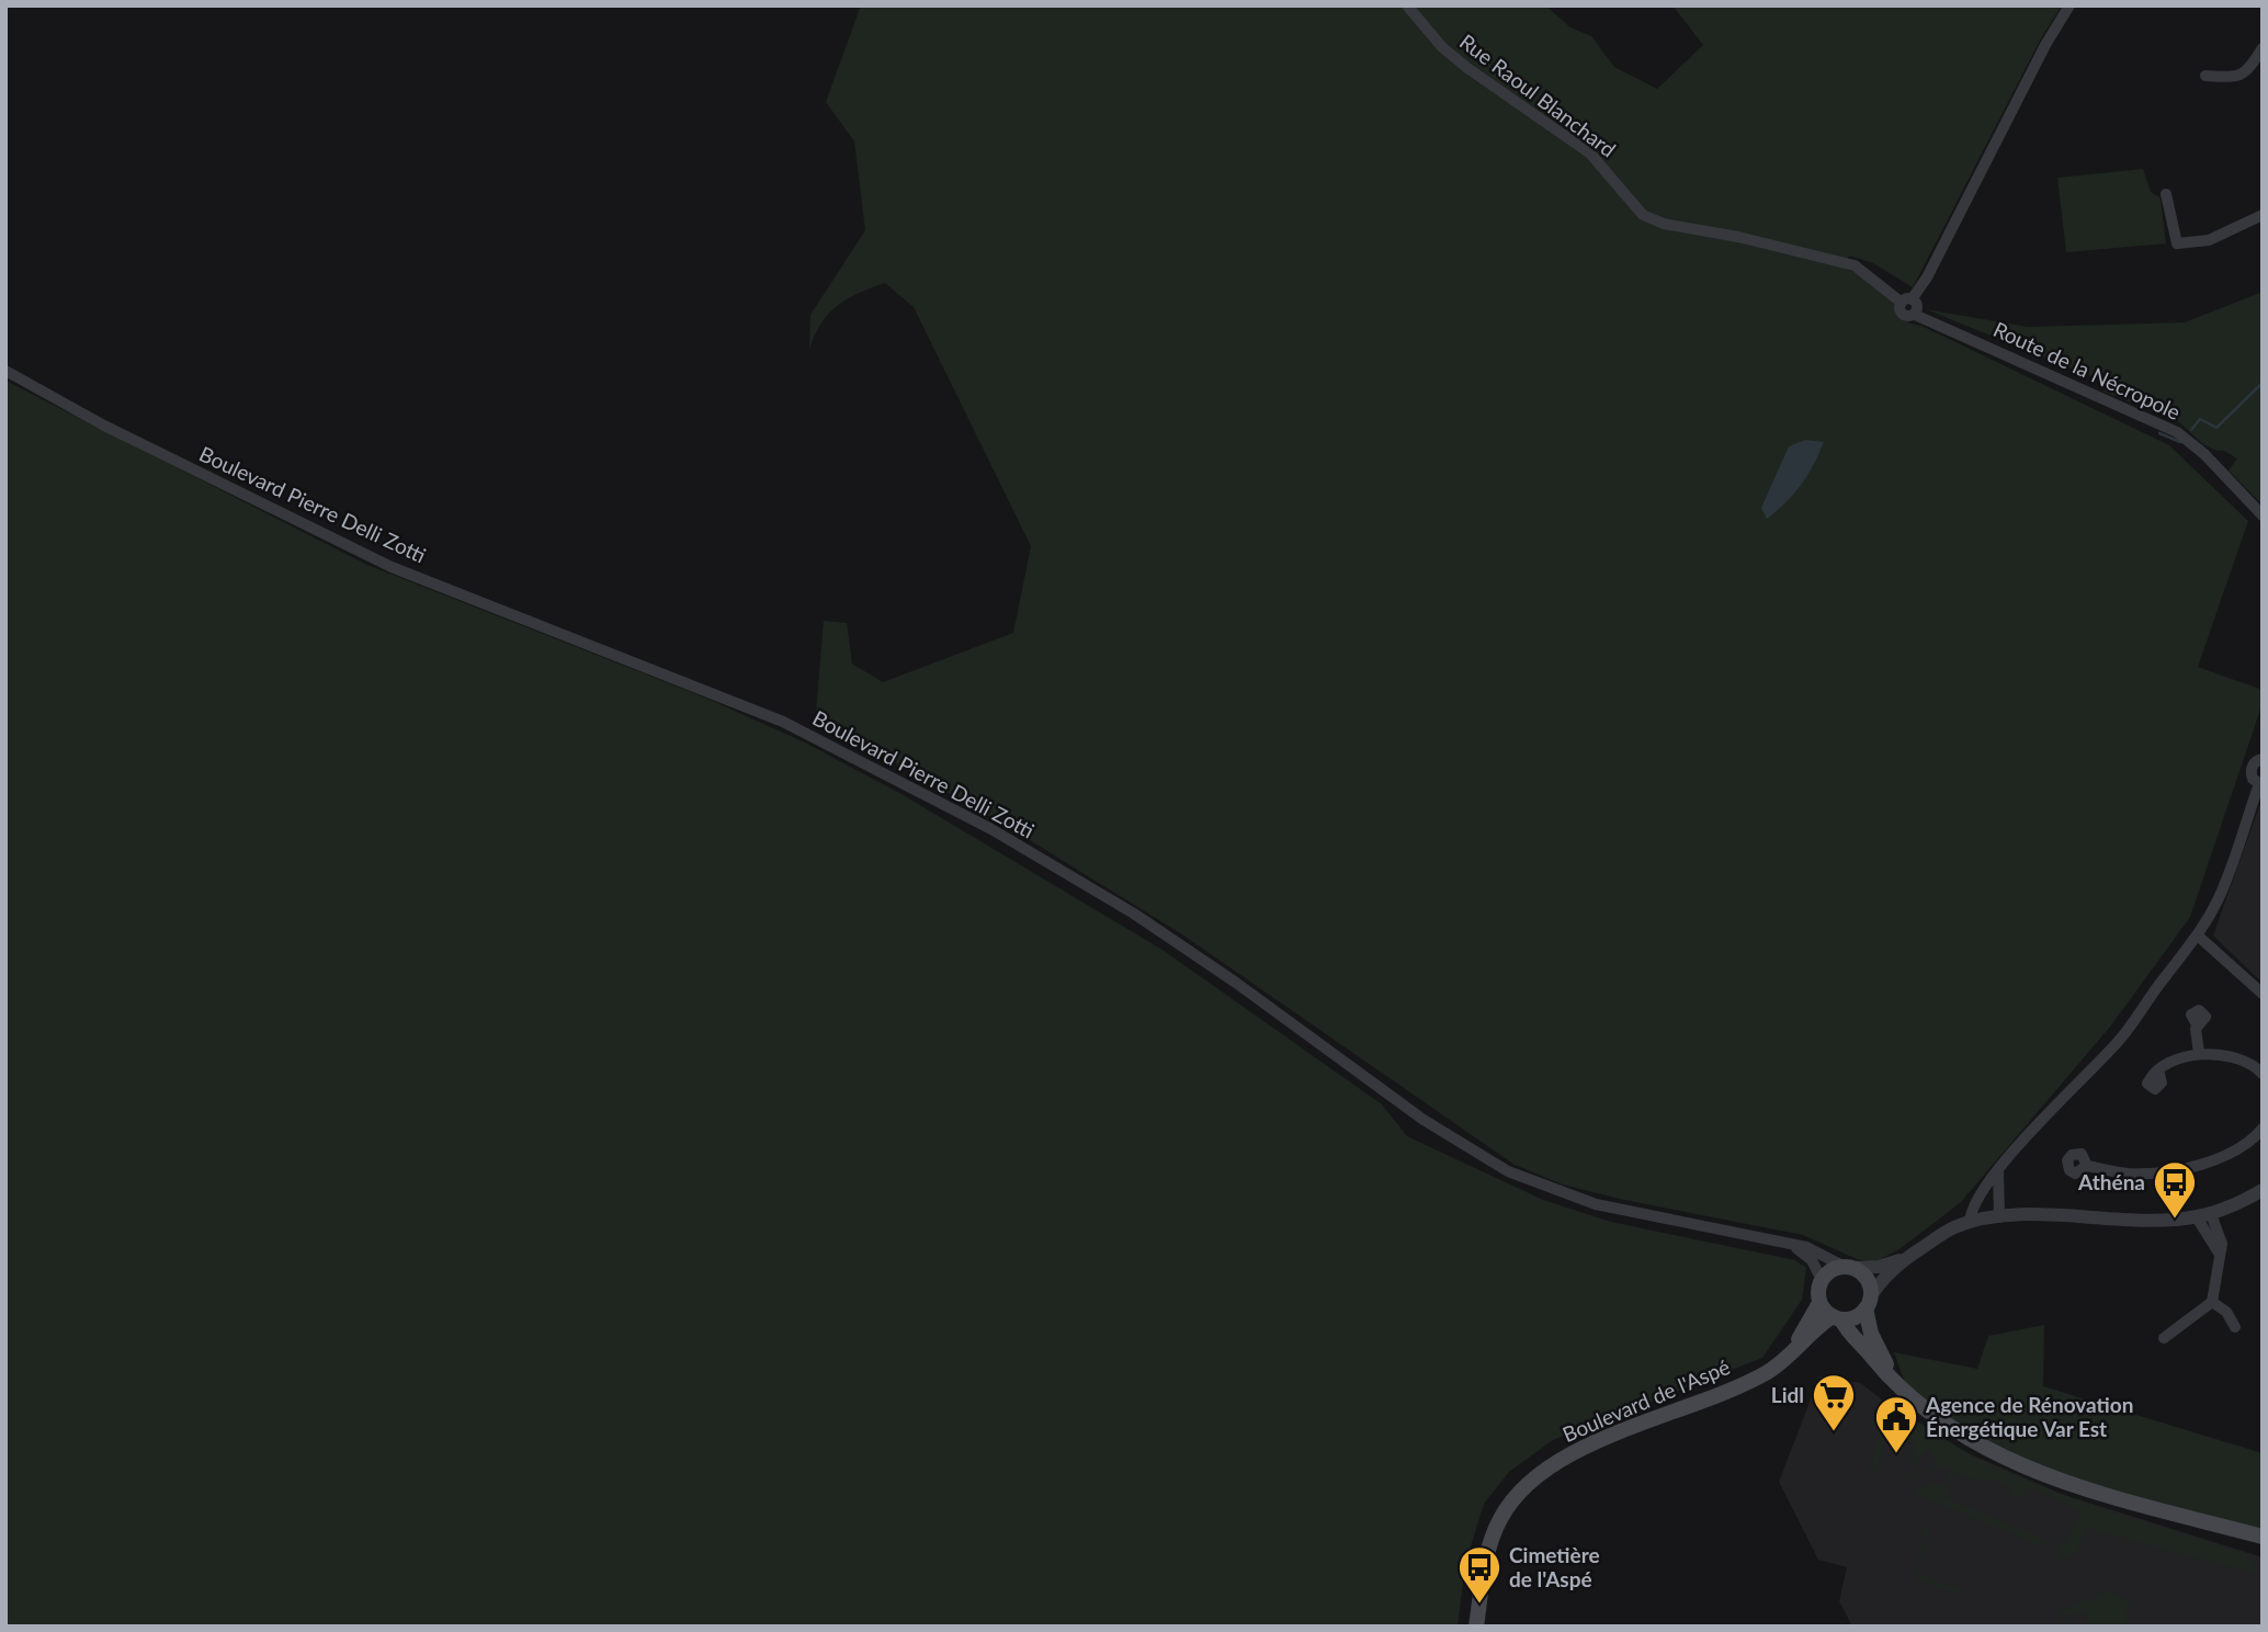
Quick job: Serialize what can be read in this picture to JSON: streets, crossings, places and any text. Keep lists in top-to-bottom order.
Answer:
{
  "streets": {
    "main road": ["Boulevard de l'Aspé"],
    "street": ["Rue Raoul Blanchard", "Route de la Nécropole", "Boulevard Pierre Delli Zotti"]
  },
  "crossings": [
    ["Rue Raoul Blanchard", "Route de la Nécropole"],
    ["Boulevard Pierre Delli Zotti", "Boulevard de l'Aspé"]
  ],
  "places": {
    "bus stop": ["Athéna", "Cimetière de l'Aspé"],
    "supermarket": ["Lidl"],
    "public building": ["Agence de Rénovation Énergétique Var Est"]
  }
}
